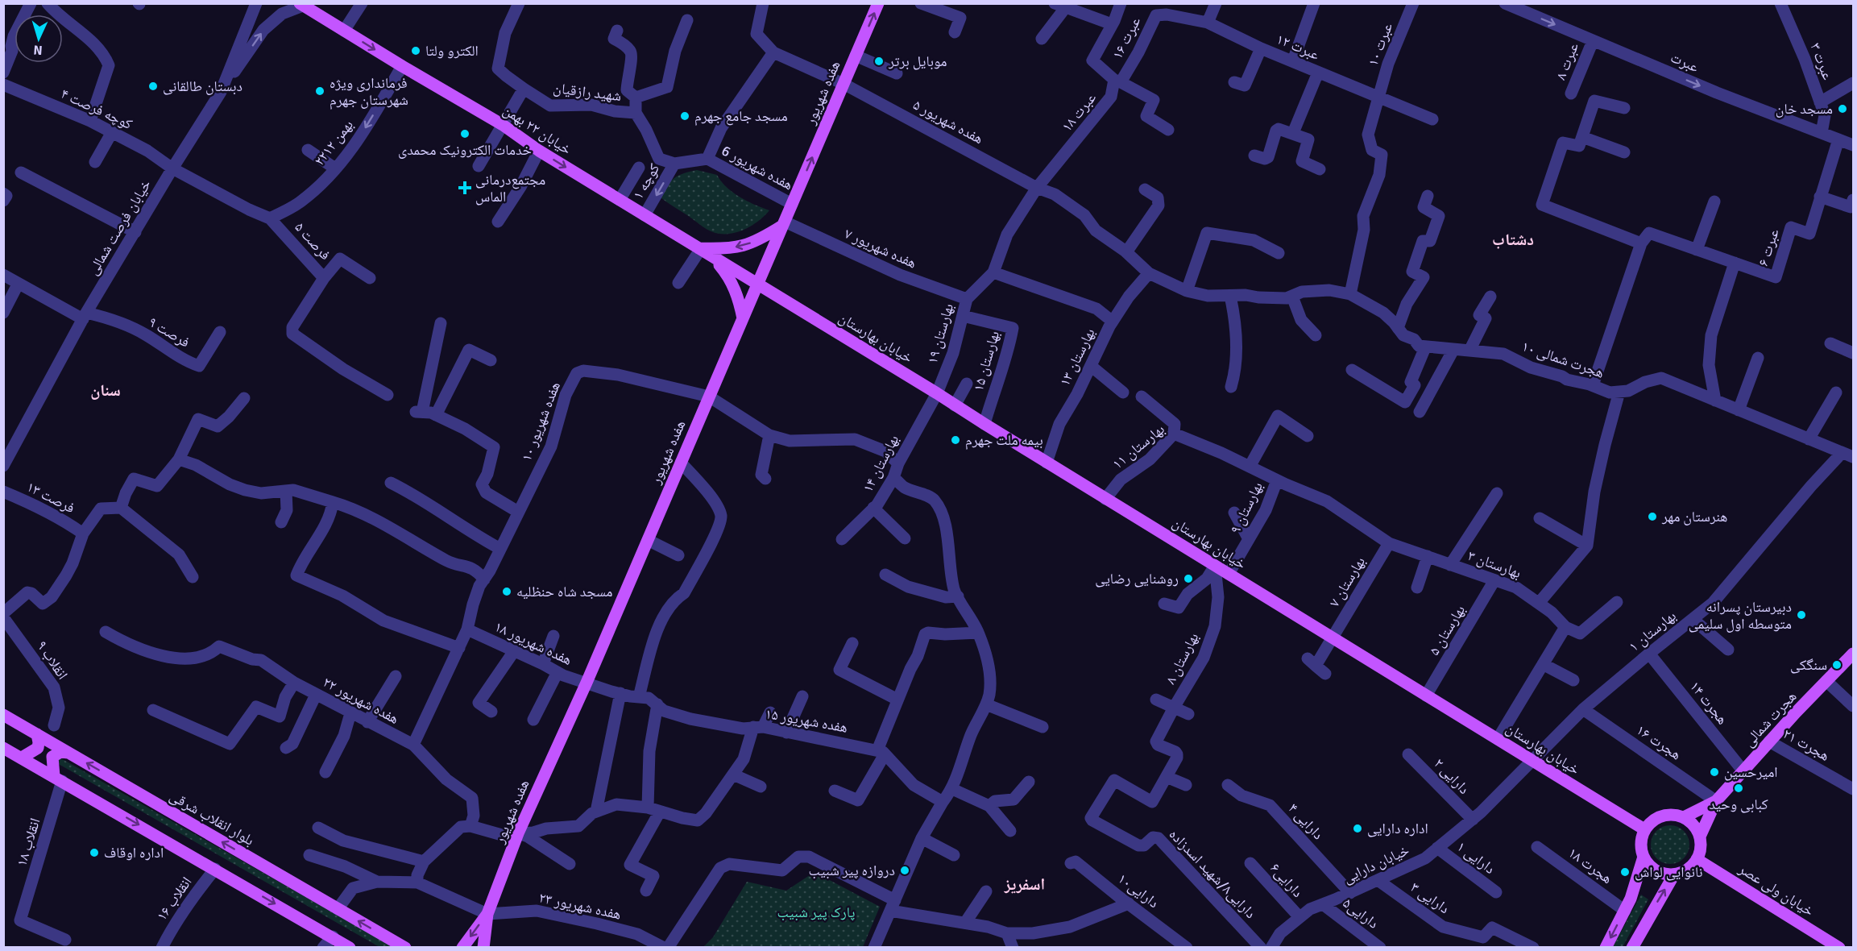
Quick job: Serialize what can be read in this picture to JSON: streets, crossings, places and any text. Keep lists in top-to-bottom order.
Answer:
{
  "streets": {
    "main road": [
      "هفده شهریور",
      "خیابان ۲۲ بهمن",
      "خیابان بهارستان",
      "هجرت شمالی",
      "بلوار انقلاب شرقی",
      "خیابان ولی عصر"
    ],
    "street": [
      "عبرت ۱۶",
      "عبرت ۱۰",
      "عبرت ۱۲",
      "عبرت ۸",
      "عبرت ۳",
      "عبرت",
      "شهید رازقیان",
      "کوچه فرصت ۴",
      "عبرت ۱۸",
      "هفده شهریور ۵",
      "۲۲بهمن ۱۲",
      "هفده شهریور 6",
      "کوچه ۱",
      "خیابان فرصت شمالی",
      "فرصت ۵",
      "عبرت ۶",
      "هفده شهریور ۷",
      "فرصت ۹",
      "بهارستان ۱۹",
      "بهارستان ۱۳",
      "هجرت شمالی ۱۰",
      "بهارستان ۱۵",
      "هفده شهریور ۱۰",
      "بهارستان ۱۱",
      "بهارستان ۱۴",
      "فرصت ۱۳",
      "بهارستان ۹",
      "بهارستان ۳",
      "بهارستان ۷",
      "بهارستان ۵",
      "بهارستان ۱",
      "هفده شهریور ۱۸",
      "بهارستان ۸",
      "انقلاب ۹",
      "هفده شهریور ۲۲",
      "هجرت ۱۴",
      "هفده شهریور ۱۵",
      "هجرت ۱۶",
      "هجرت ۲۱",
      "دارایی ۲",
      "دارایی ۴",
      "انقلاب ۱۸",
      "دارایی ۱",
      "خیابان دارایی",
      "هجرت ۱۸",
      "دارایی۸/شهید اسدزاده",
      "دارایی۶",
      "دارایی۱۰",
      "دارایی ۳",
      "انقلاب ۱۶",
      "هفده شهریور ۲۳",
      "دارایی۵"
    ]
  },
  "crossings": [
    ["عبرت ۱۶", "عبرت ۱۲"],
    ["عبرت ۱۶", "عبرت ۱۸"],
    ["عبرت ۱۰", "عبرت ۱۲"],
    ["عبرت ۱۰", "هفده شهریور ۵"],
    ["عبرت ۱۰", "هجرت شمالی ۱۰"],
    ["عبرت ۸", "عبرت"],
    ["عبرت ۳", "عبرت"],
    ["عبرت", "عبرت ۶"],
    ["هفده شهریور", "هفده شهریور ۵"],
    ["هفده شهریور", "خیابان ۲۲ بهمن"],
    ["هفده شهریور", "هفده شهریور 6"],
    ["هفده شهریور", "هفده شهریور ۷"],
    ["هفده شهریور", "خیابان بهارستان"],
    ["هفده شهریور", "هفده شهریور ۱۰"],
    ["هفده شهریور", "هفده شهریور ۱۸"],
    ["هفده شهریور", "هفده شهریور ۱۵"],
    ["هفده شهریور", "هفده شهریور ۲۳"],
    ["کوچه فرصت ۴", "خیابان فرصت شمالی"],
    ["کوچه فرصت ۴", "فرصت ۵"],
    ["عبرت ۱۸", "هفده شهریور ۵"],
    ["عبرت ۱۸", "بهارستان ۱۹"],
    ["هفده شهریور ۵", "بهارستان ۱۹"],
    ["هفده شهریور ۵", "بهارستان ۱۳"],
    ["هفده شهریور ۵", "هجرت شمالی ۱۰"],
    ["خیابان ۲۲ بهمن", "۲۲بهمن ۱۲"],
    ["خیابان ۲۲ بهمن", "کوچه ۱"],
    ["خیابان ۲۲ بهمن", "خیابان بهارستان"],
    ["۲۲بهمن ۱۲", "فرصت ۵"],
    ["خیابان فرصت شمالی", "فرصت ۵"],
    ["خیابان فرصت شمالی", "فرصت ۹"],
    ["هفده شهریور ۷", "بهارستان ۱۹"],
    ["بهارستان ۱۹", "خیابان بهارستان"],
    ["بهارستان ۱۹", "بهارستان ۱۵"],
    ["بهارستان ۱۹", "بهارستان ۱۴"],
    ["خیابان بهارستان", "بهارستان ۱۳"],
    ["خیابان بهارستان", "بهارستان ۱۵"],
    ["خیابان بهارستان", "بهارستان ۱۱"],
    ["خیابان بهارستان", "بهارستان ۱۴"],
    ["خیابان بهارستان", "بهارستان ۹"],
    ["خیابان بهارستان", "بهارستان ۷"],
    ["خیابان بهارستان", "بهارستان ۵"],
    ["خیابان بهارستان", "بهارستان ۱"],
    ["خیابان بهارستان", "بهارستان ۸"],
    ["خیابان بهارستان", "هجرت شمالی"],
    ["خیابان بهارستان", "خیابان دارایی"],
    ["خیابان بهارستان", "خیابان ولی عصر"],
    ["هجرت شمالی ۱۰", "بهارستان ۱"],
    ["هفده شهریور ۱۰", "هفده شهریور ۱۸"],
    ["بهارستان ۱۱", "بهارستان ۹"],
    ["بهارستان ۱۱", "بهارستان ۳"],
    ["بهارستان ۹", "بهارستان ۳"],
    ["بهارستان ۳", "بهارستان ۷"],
    ["بهارستان ۳", "بهارستان ۵"],
    ["بهارستان ۱", "هجرت ۱۴"],
    ["بهارستان ۱", "هجرت ۱۶"],
    ["بهارستان ۱", "خیابان دارایی"],
    ["هفده شهریور ۱۸", "هفده شهریور ۱۵"],
    ["بهارستان ۸", "دارایی۸/شهید اسدزاده"],
    ["هجرت ۱۴", "هجرت شمالی"],
    ["هجرت شمالی", "هجرت ۱۶"],
    ["هجرت شمالی", "هجرت ۲۱"],
    ["هجرت شمالی", "خیابان ولی عصر"],
    ["دارایی ۲", "خیابان دارایی"],
    ["دارایی ۴", "خیابان دارایی"],
    ["دارایی ۱", "خیابان دارایی"],
    ["خیابان دارایی", "دارایی۶"],
    ["خیابان دارایی", "دارایی ۳"],
    ["خیابان دارایی", "دارایی۵"]
  ],
  "one_way": ["عبرت", "۲۲بهمن ۱۲"],
  "districts": ["دشتاب", "سنان", "اسفریز"],
  "parks": ["پارک پیر شبیب"],
  "places": {
    "other": [
      "الکترو ولتا",
      "موبایل برتر",
      "دبستان طالقانی",
      "فرمانداری ویژه شهرستان جهرم",
      "مسجد خان",
      "مسجد جامع جهرم",
      "خدمات الکترونیک محمدی",
      "بیمه ملت جهرم",
      "هنرستان مهر",
      "روشنایی رضایی",
      "مسجد شاه حنظلیه",
      "دبیرستان پسرانه متوسطه اول سلیمی",
      "سنگکی",
      "امیرحسین",
      "کبابی وحید",
      "اداره دارایی",
      "اداره اوقاف",
      "دروازه پیر شبیب",
      "نانوایی لواش"
    ],
    "health": ["مجتمع‌درمانی الماس"]
  },
  "north": "bottom"
}
